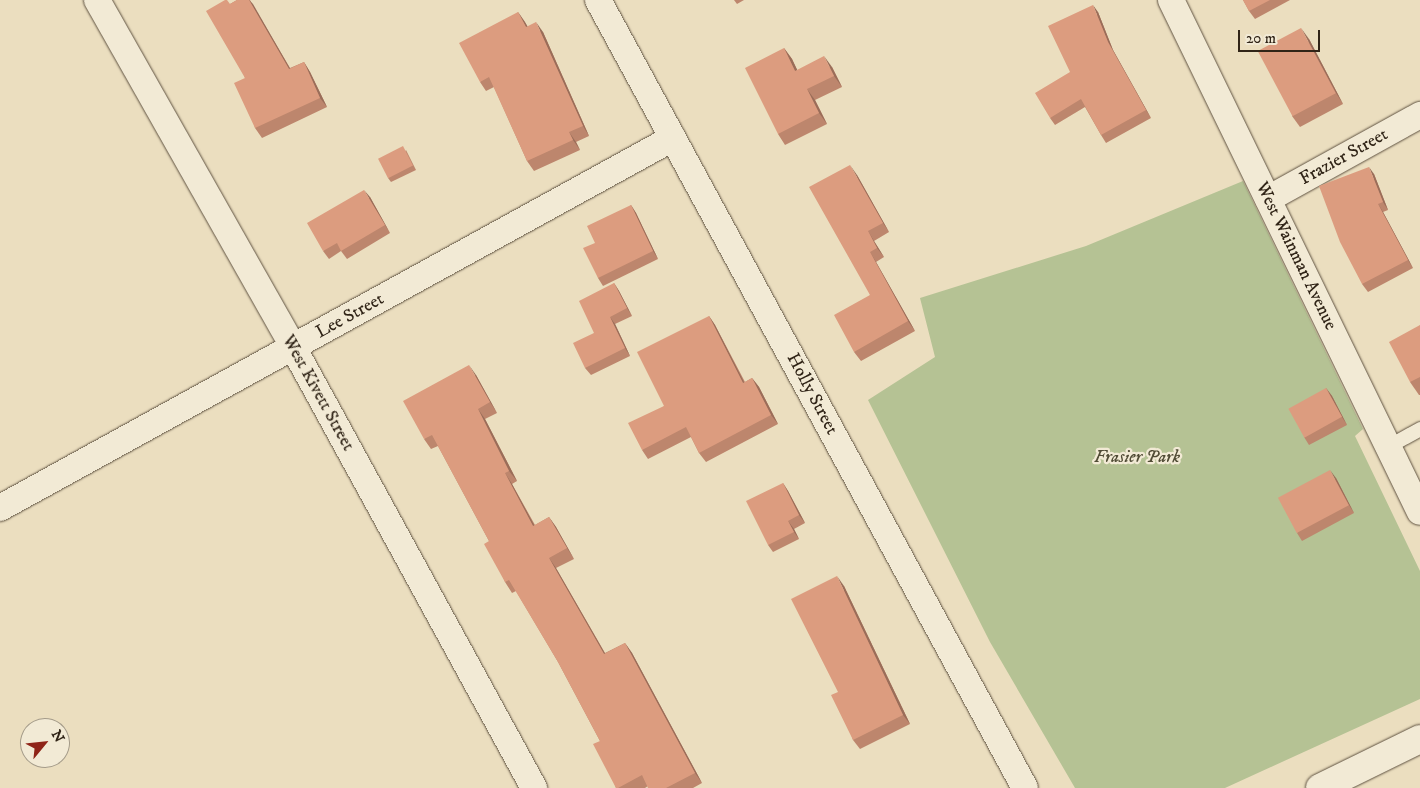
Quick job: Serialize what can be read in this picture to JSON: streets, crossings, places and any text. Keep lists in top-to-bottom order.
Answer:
{
  "streets": {
    "street": [
      "Frazier Street",
      "West Wainman Avenue",
      "Lee Street",
      "West Kivett Street",
      "Holly Street"
    ]
  },
  "crossings": [
    ["Frazier Street", "West Wainman Avenue"],
    ["Lee Street", "West Kivett Street"],
    ["Lee Street", "Holly Street"]
  ],
  "parks": ["Frasier Park"],
  "scale_bar": "20 m",
  "north": "top right"
}
